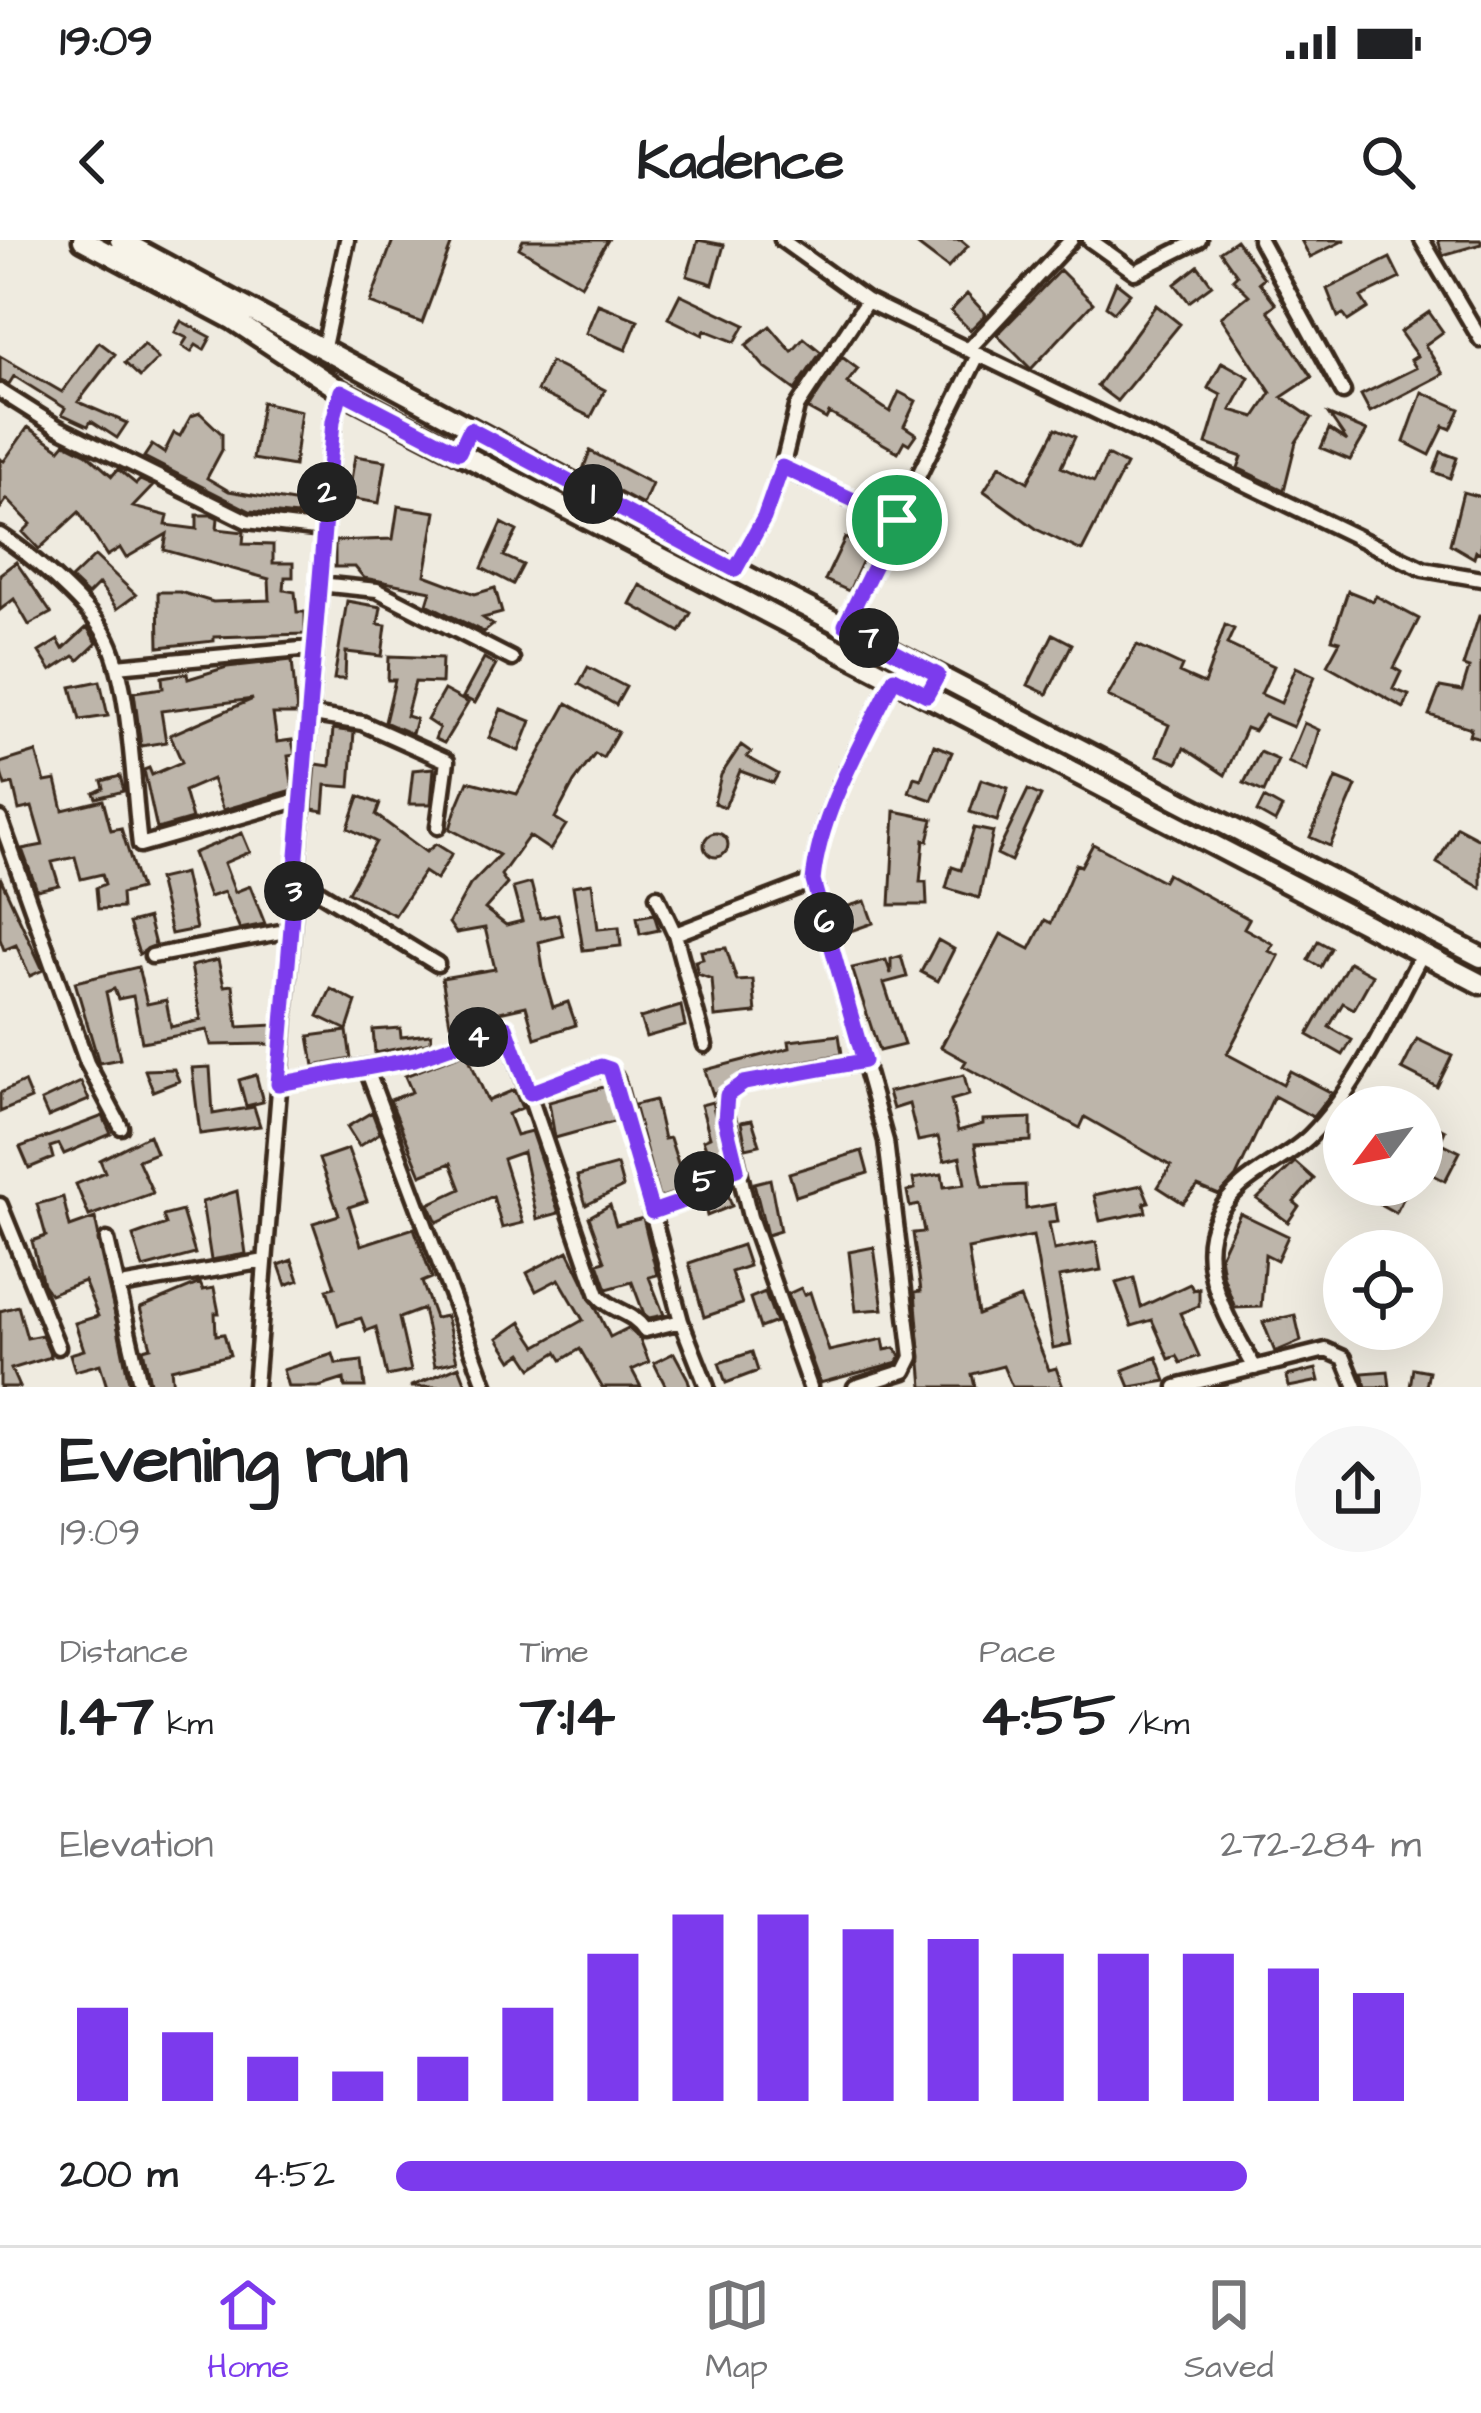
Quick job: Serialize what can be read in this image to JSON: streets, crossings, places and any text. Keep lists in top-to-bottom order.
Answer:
{
  "north": "bottom left",
  "page": {
    "status": "19:09",
    "header": "Kadence",
    "pins": [
      "2",
      "1",
      "7",
      "3",
      "6",
      "4",
      "5"
    ],
    "heading": ["Evening run", "19:09"],
    "stats": [
      ["Distance", "1.47 km"],
      ["Time", "7:14"],
      ["Pace", "4:55 /km"]
    ],
    "chart": ["Elevation", "272–284 m"],
    "list": [
      {
        "name": "200 m",
        "note": "4:52"
      }
    ],
    "tabs": ["Home", "Map", "Saved"]
  }
}
